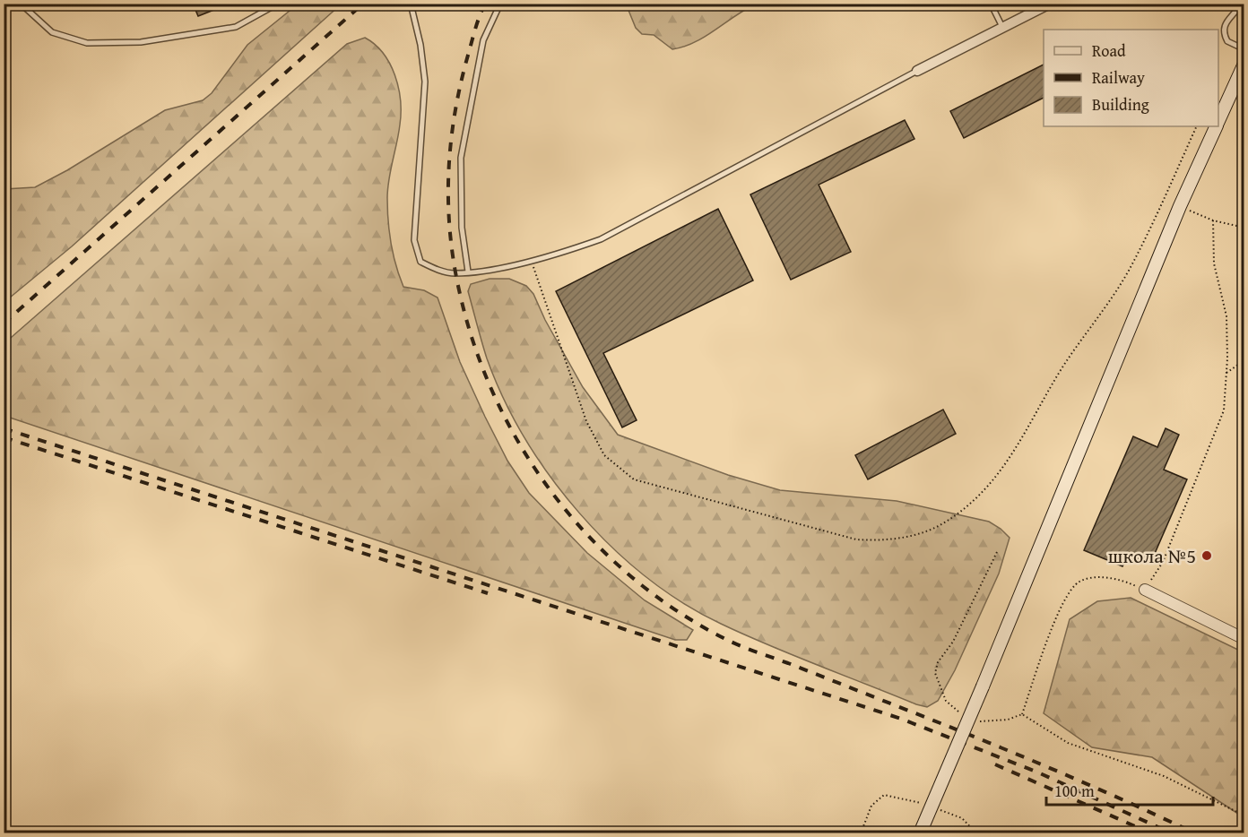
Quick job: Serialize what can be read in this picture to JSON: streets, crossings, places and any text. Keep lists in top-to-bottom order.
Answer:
{
  "places": ["школа №5"],
  "legend": ["Road", "Railway", "Building"],
  "scale_bar": "100 m"
}
